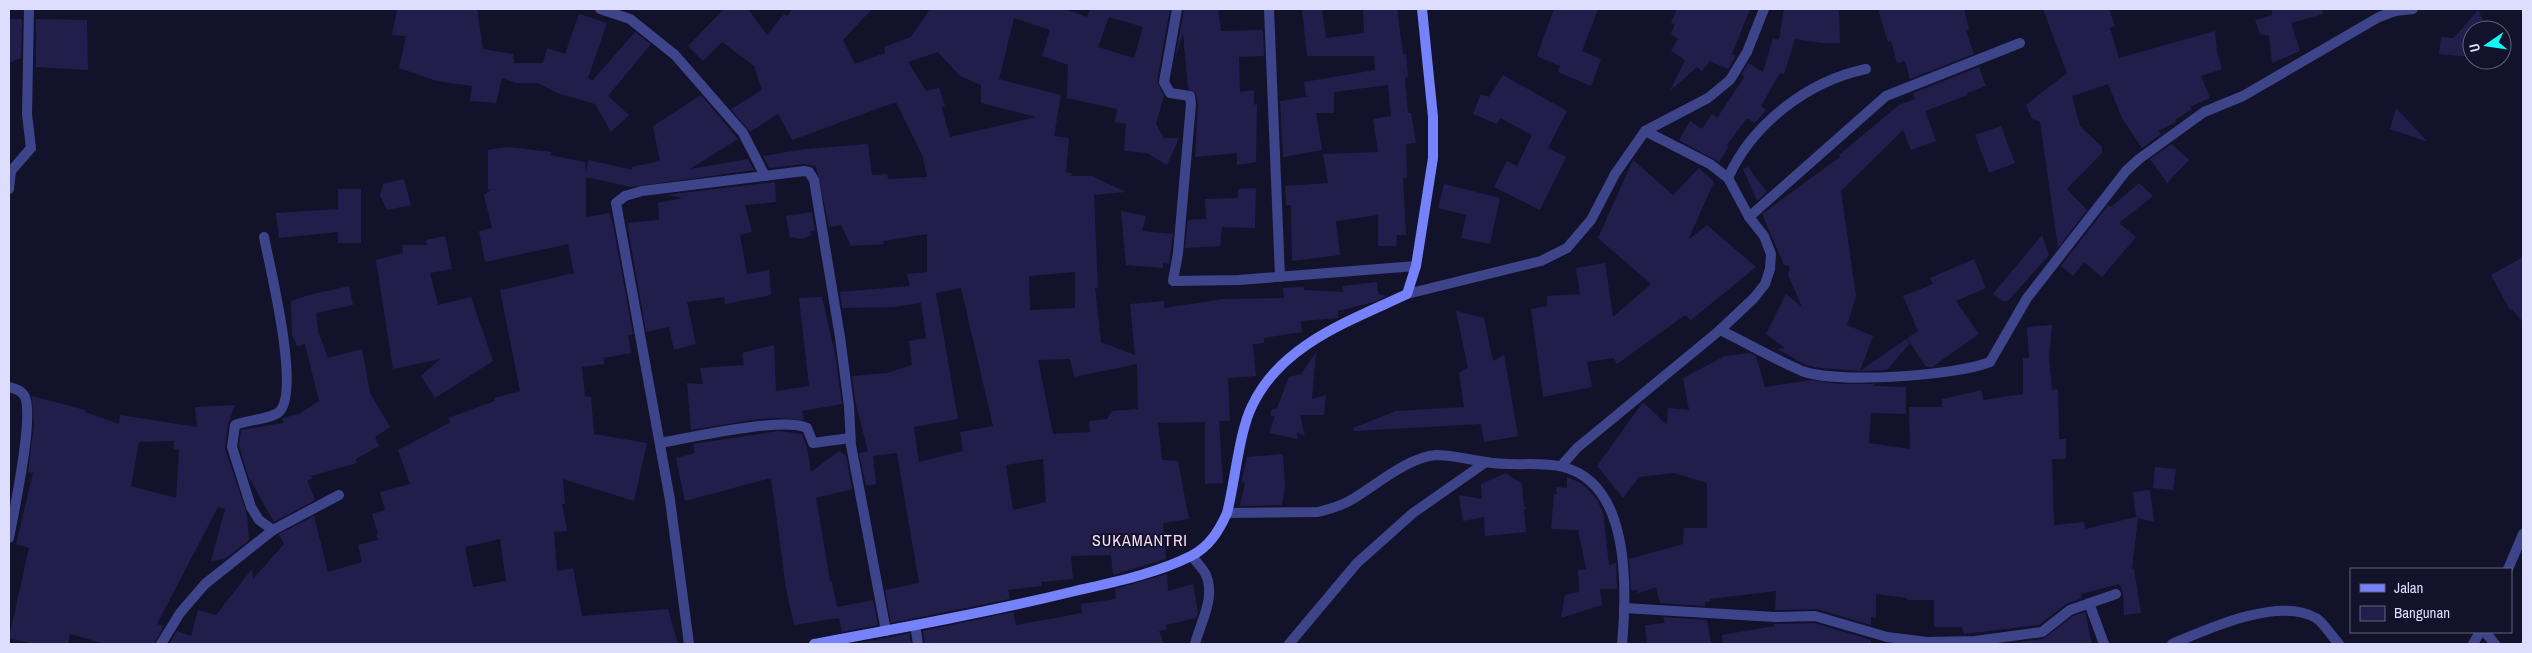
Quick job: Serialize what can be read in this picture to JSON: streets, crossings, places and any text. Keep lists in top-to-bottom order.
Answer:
{
  "districts": ["SUKAMANTRI"],
  "legend": ["Jalan", "Bangunan"],
  "north": "left"
}
